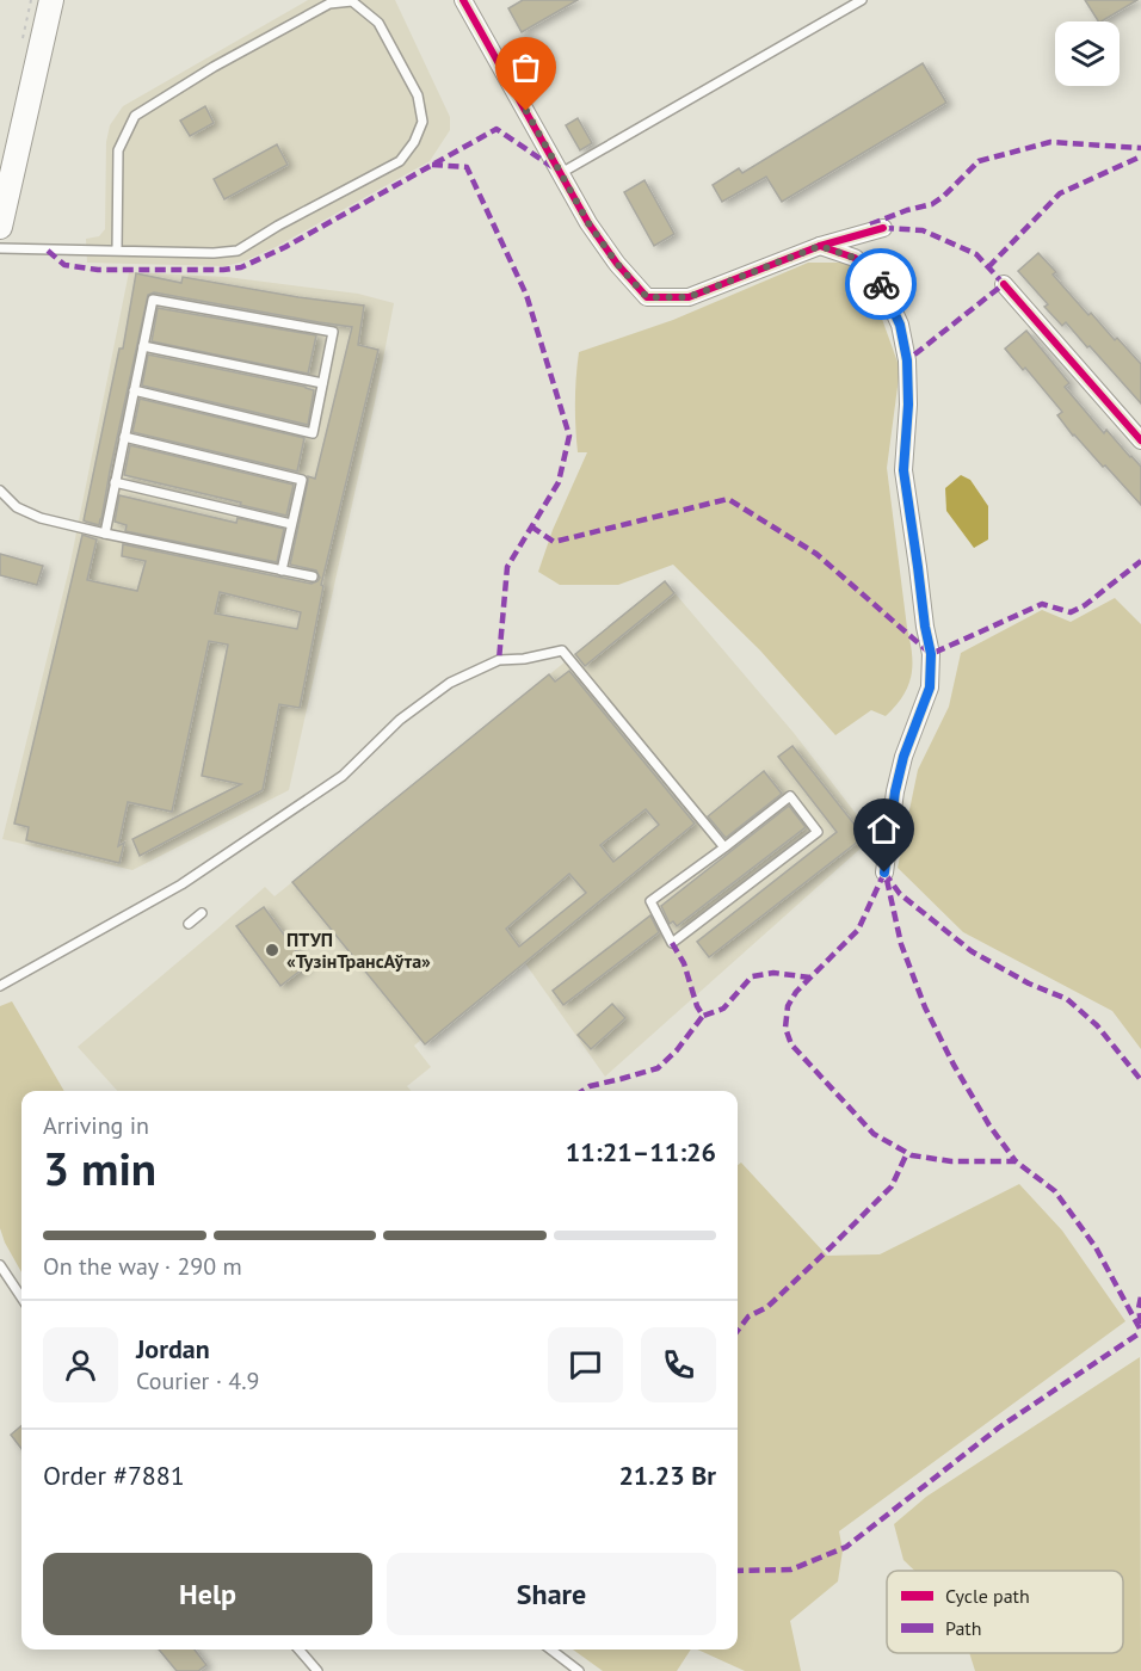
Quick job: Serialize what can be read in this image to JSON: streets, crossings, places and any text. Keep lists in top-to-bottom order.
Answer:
{
  "places": ["ПТУП «ТузінТрансАўта»"],
  "legend": ["Cycle path", "Path"],
  "page": {
    "heading": ["3 min", "Arriving in", "11:21–11:26"],
    "panel": [
      "Jordan",
      "Courier · 4.9",
      "Order #7881",
      "21.23 Br"
    ],
    "bar": "On the way · 290 m",
    "buttons": ["Help", "Share"]
  }
}
